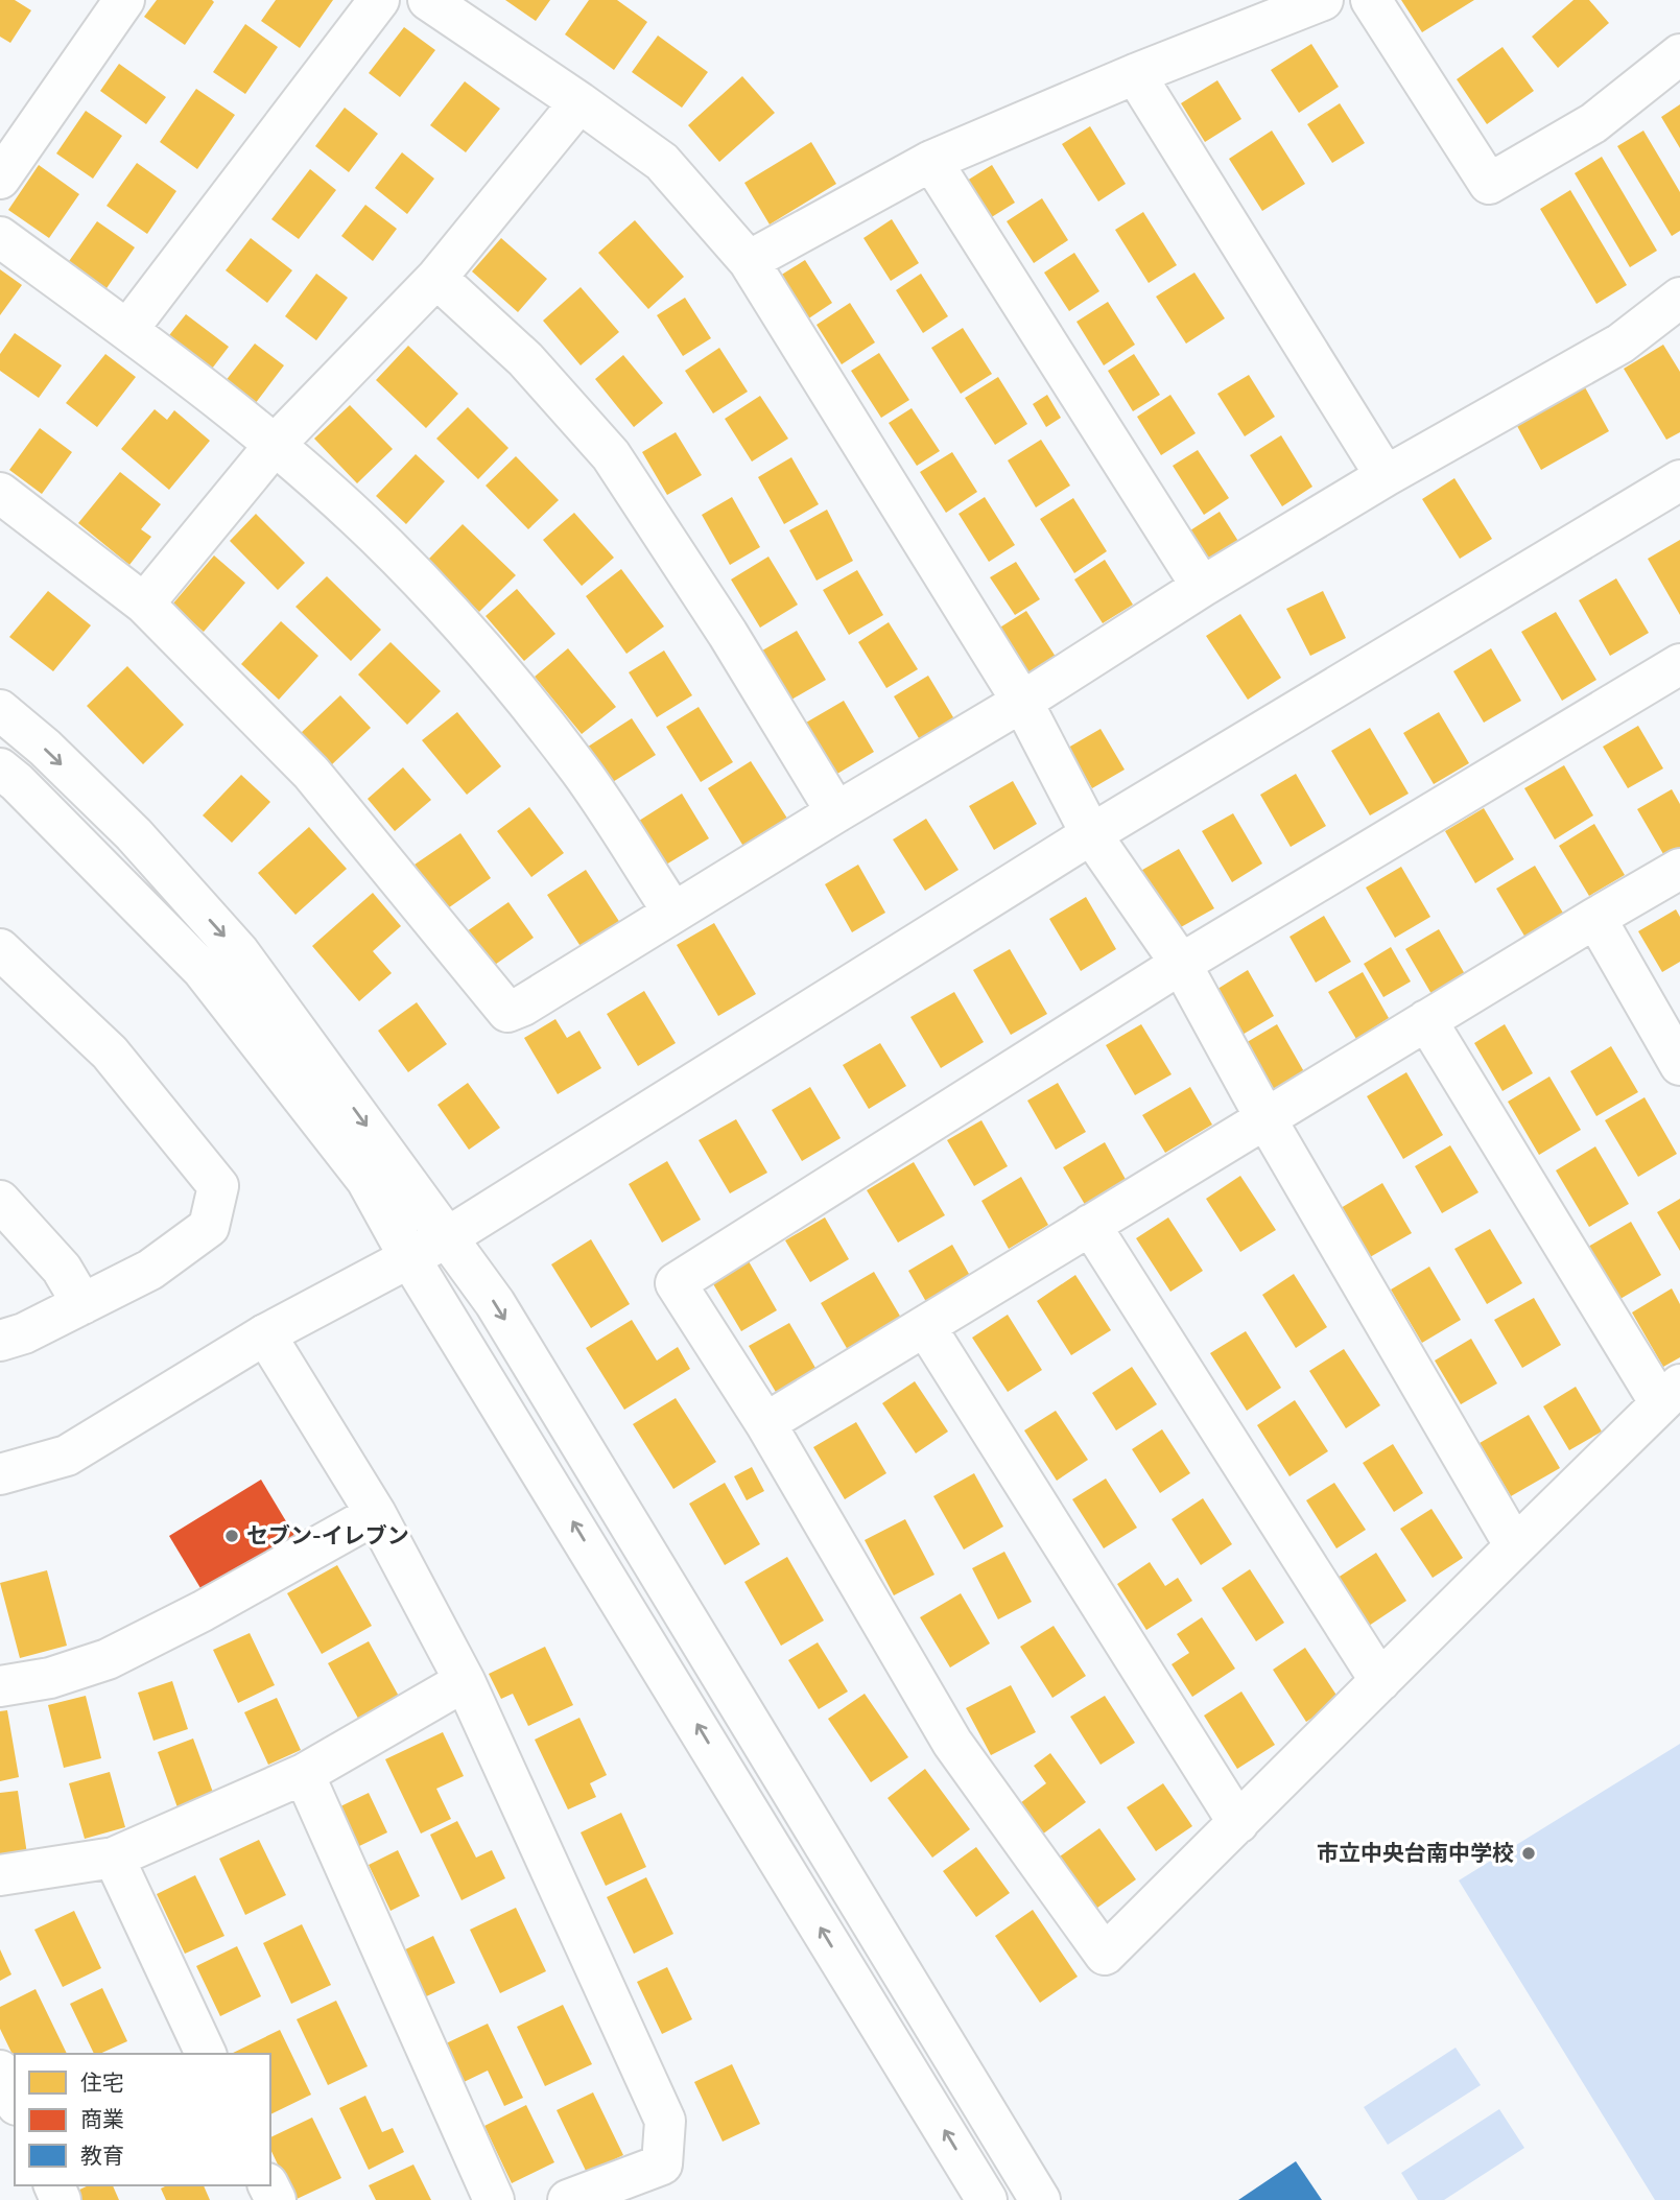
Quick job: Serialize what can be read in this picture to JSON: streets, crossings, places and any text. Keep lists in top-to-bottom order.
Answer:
{
  "places": ["セブン-イレブン", "市立中央台南中学校"],
  "legend": ["住宅", "商業", "教育"]
}
